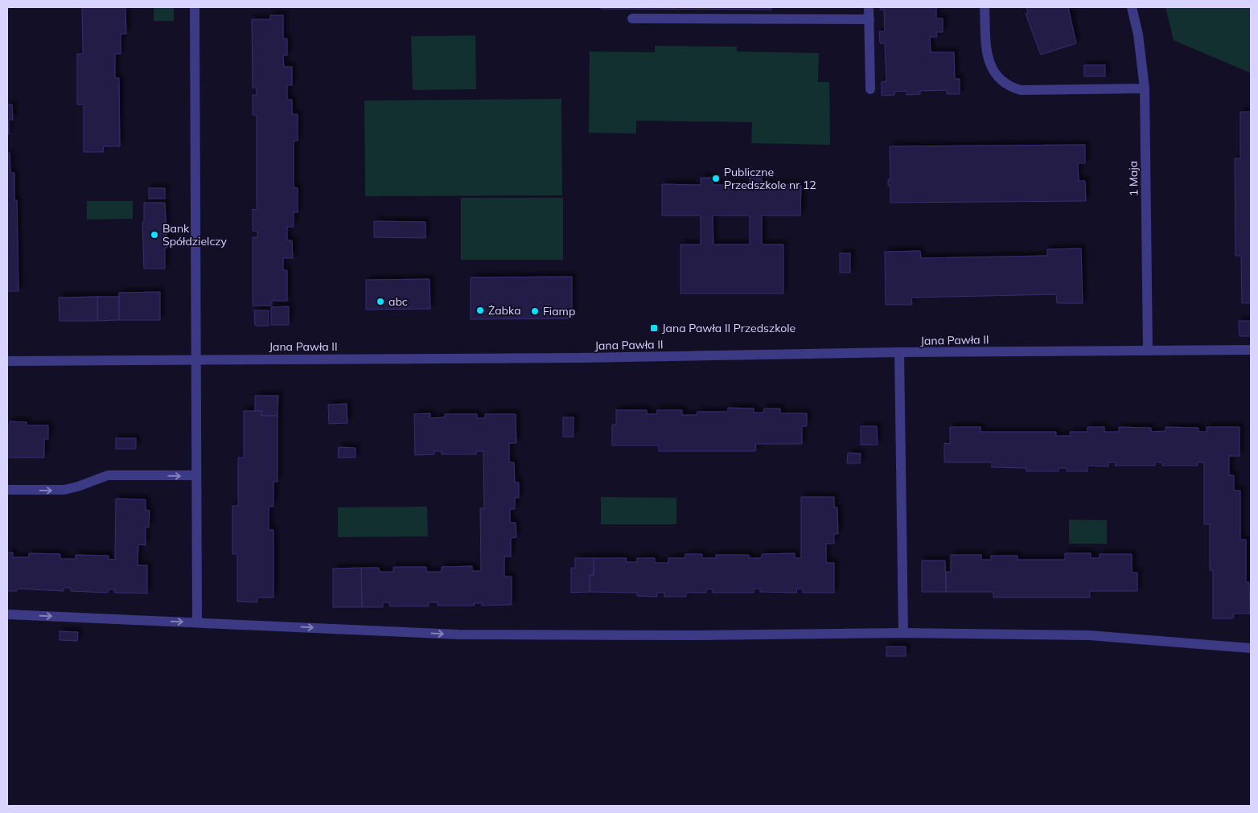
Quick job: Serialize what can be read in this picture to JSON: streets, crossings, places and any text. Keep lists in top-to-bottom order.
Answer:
{
  "streets": {
    "street": ["1 Maja", "Jana Pawła II"]
  },
  "crossings": [
    ["1 Maja", "Jana Pawła II"]
  ],
  "places": {
    "other": [
      "Publiczne Przedszkole nr 12",
      "Bank Spółdzielczy",
      "abc",
      "Żabka",
      "Fiamp"
    ],
    "transit": ["Jana Pawła II Przedszkole"]
  }
}
